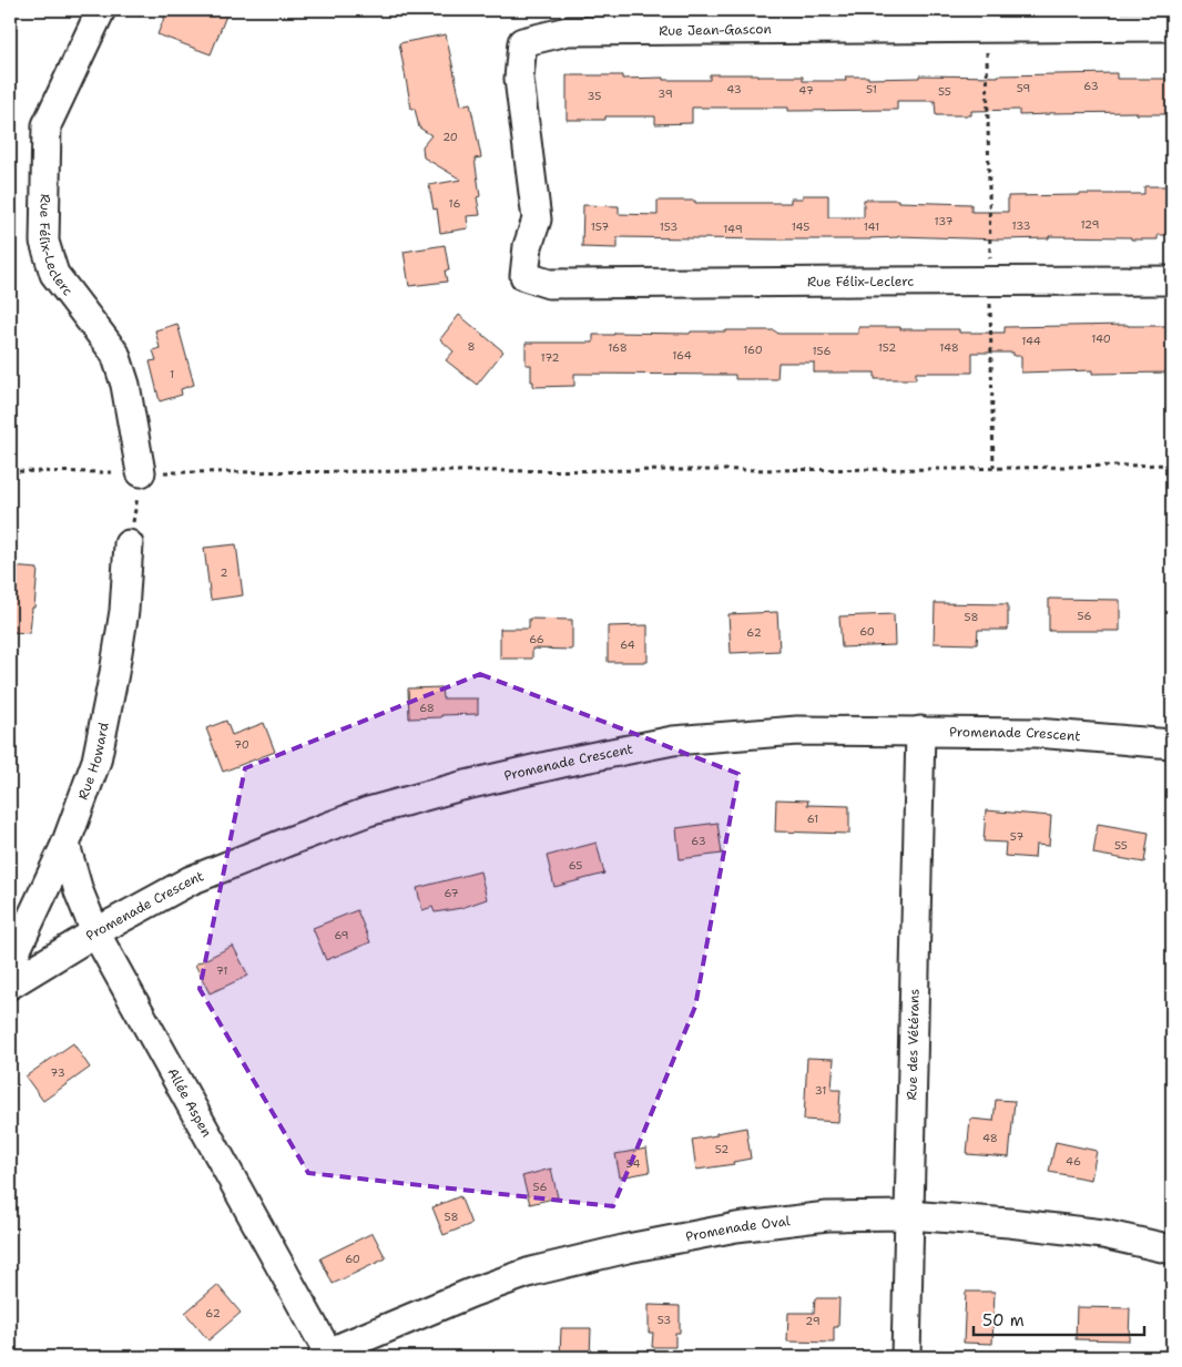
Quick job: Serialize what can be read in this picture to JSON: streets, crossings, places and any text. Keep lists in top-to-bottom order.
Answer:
{
  "streets": {
    "street": [
      "Rue Jean-Gascon",
      "Rue Félix-Leclerc",
      "Promenade Crescent",
      "Rue Howard",
      "Rue des Vétérans",
      "Allée Aspen",
      "Promenade Oval"
    ]
  },
  "crossings": [
    ["Rue Jean-Gascon", "Rue Félix-Leclerc"],
    ["Promenade Crescent", "Rue des Vétérans"],
    ["Promenade Crescent", "Allée Aspen"],
    ["Rue Howard", "Allée Aspen"],
    ["Rue des Vétérans", "Promenade Oval"],
    ["Allée Aspen", "Promenade Oval"]
  ],
  "house_numbers": [
    "63",
    "59",
    "43",
    "51",
    "47",
    "55",
    "39",
    "35",
    "20",
    "16",
    "137",
    "129",
    "133",
    "157",
    "153",
    "145",
    "141",
    "149",
    "140",
    "144",
    "8",
    "168",
    "152",
    "148",
    "160",
    "156",
    "164",
    "172",
    "1",
    "2",
    "56",
    "58",
    "60",
    "62",
    "66",
    "64",
    "68",
    "70",
    "61",
    "57",
    "63",
    "55",
    "65",
    "67",
    "69",
    "71",
    "73",
    "31",
    "48",
    "52",
    "46",
    "54",
    "56",
    "58",
    "60",
    "62",
    "53",
    "29"
  ],
  "scale_bar": "50 m"
}
